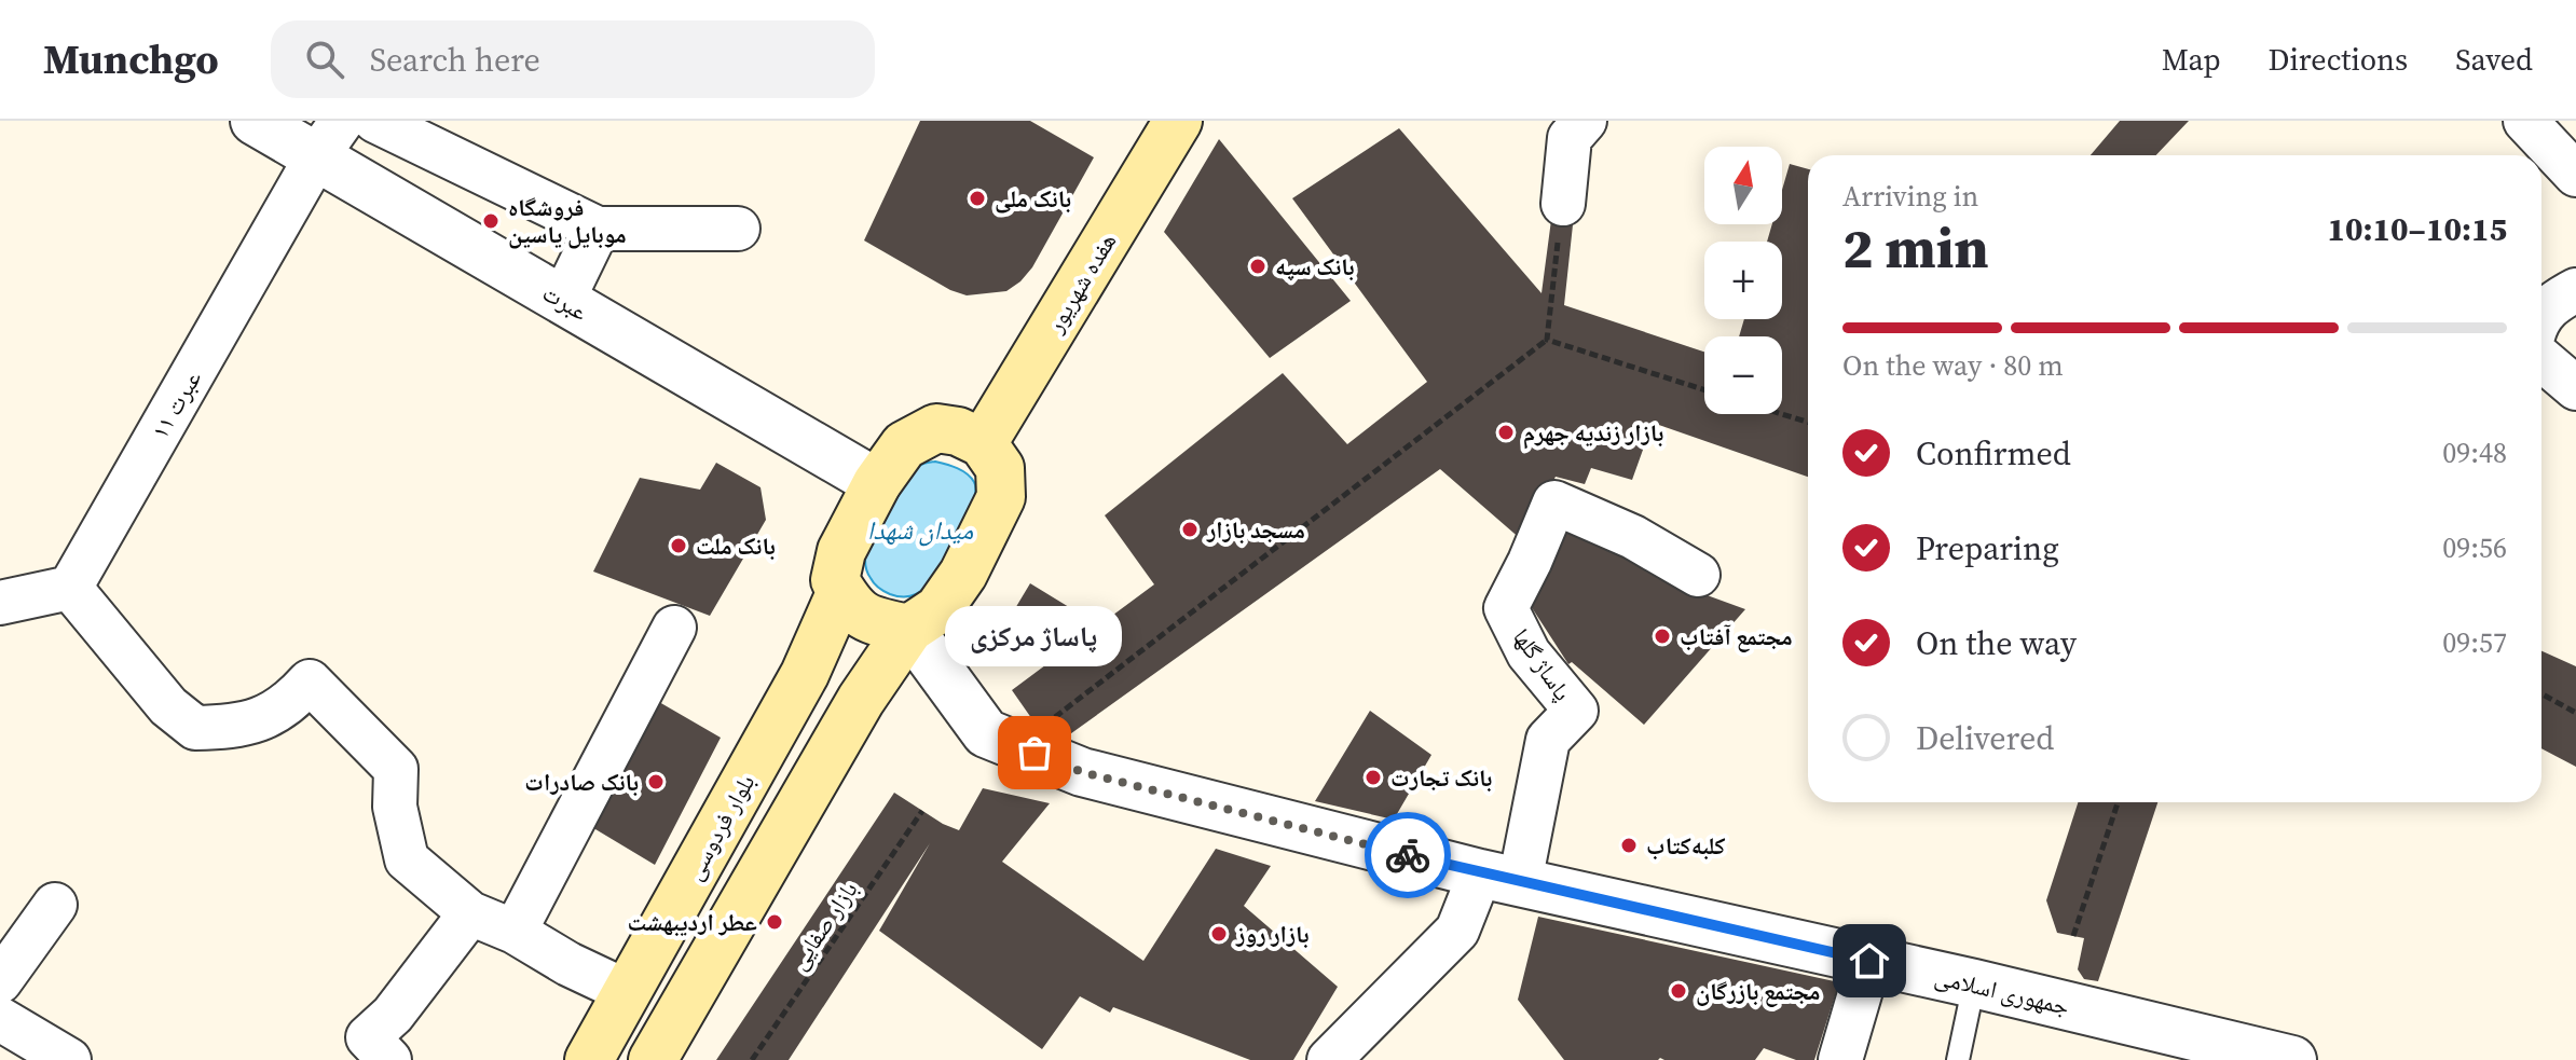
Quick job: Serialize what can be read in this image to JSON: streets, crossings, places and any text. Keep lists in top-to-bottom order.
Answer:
{
  "streets": {
    "main road": ["هفده شهریور", "بلوار فردوسی"],
    "street": [
      "عبرت",
      "عبرت ۱۱",
      "پاساژ گلها",
      "جمهوری اسلامی"
    ],
    "path": ["بازار صفایی"]
  },
  "crossings": [
    ["هفده شهریور", "عبرت"],
    ["هفده شهریور", "بلوار فردوسی"],
    ["هفده شهریور", "جمهوری اسلامی"],
    ["عبرت", "عبرت ۱۱"],
    ["عبرت", "بلوار فردوسی"],
    ["عبرت", "جمهوری اسلامی"],
    ["پاساژ گلها", "جمهوری اسلامی"],
    ["بلوار فردوسی", "جمهوری اسلامی"]
  ],
  "water": ["میدان شهدا"],
  "places": [
    "بانک ملی",
    "فروشگاه موبایل یاسین",
    "بانک سپه",
    "بازار زندیه جهرم",
    "مسجد بازار",
    "بانک ملت",
    "مجتمع آفتاب",
    "پاساژ مرکزی",
    "بانک تجارت",
    "بانک صادرات",
    "کلبه‌کتاب",
    "عطر اردیبهشت",
    "بازار روز",
    "مجتمع بازرگان"
  ],
  "north": "top",
  "page": {
    "header": "Munchgo",
    "search": "Search here",
    "nav": ["Map", "Directions", "Saved"],
    "map_buttons": ["+", "−"],
    "heading": ["2 min", "Arriving in", "10:10–10:15"],
    "bar": "On the way · 80 m",
    "list": [
      ["Confirmed", "09:48"],
      ["Preparing", "09:56"],
      ["On the way", "09:57"],
      "Delivered"
    ],
    "bubble": "پاساژ مرکزی"
  }
}
